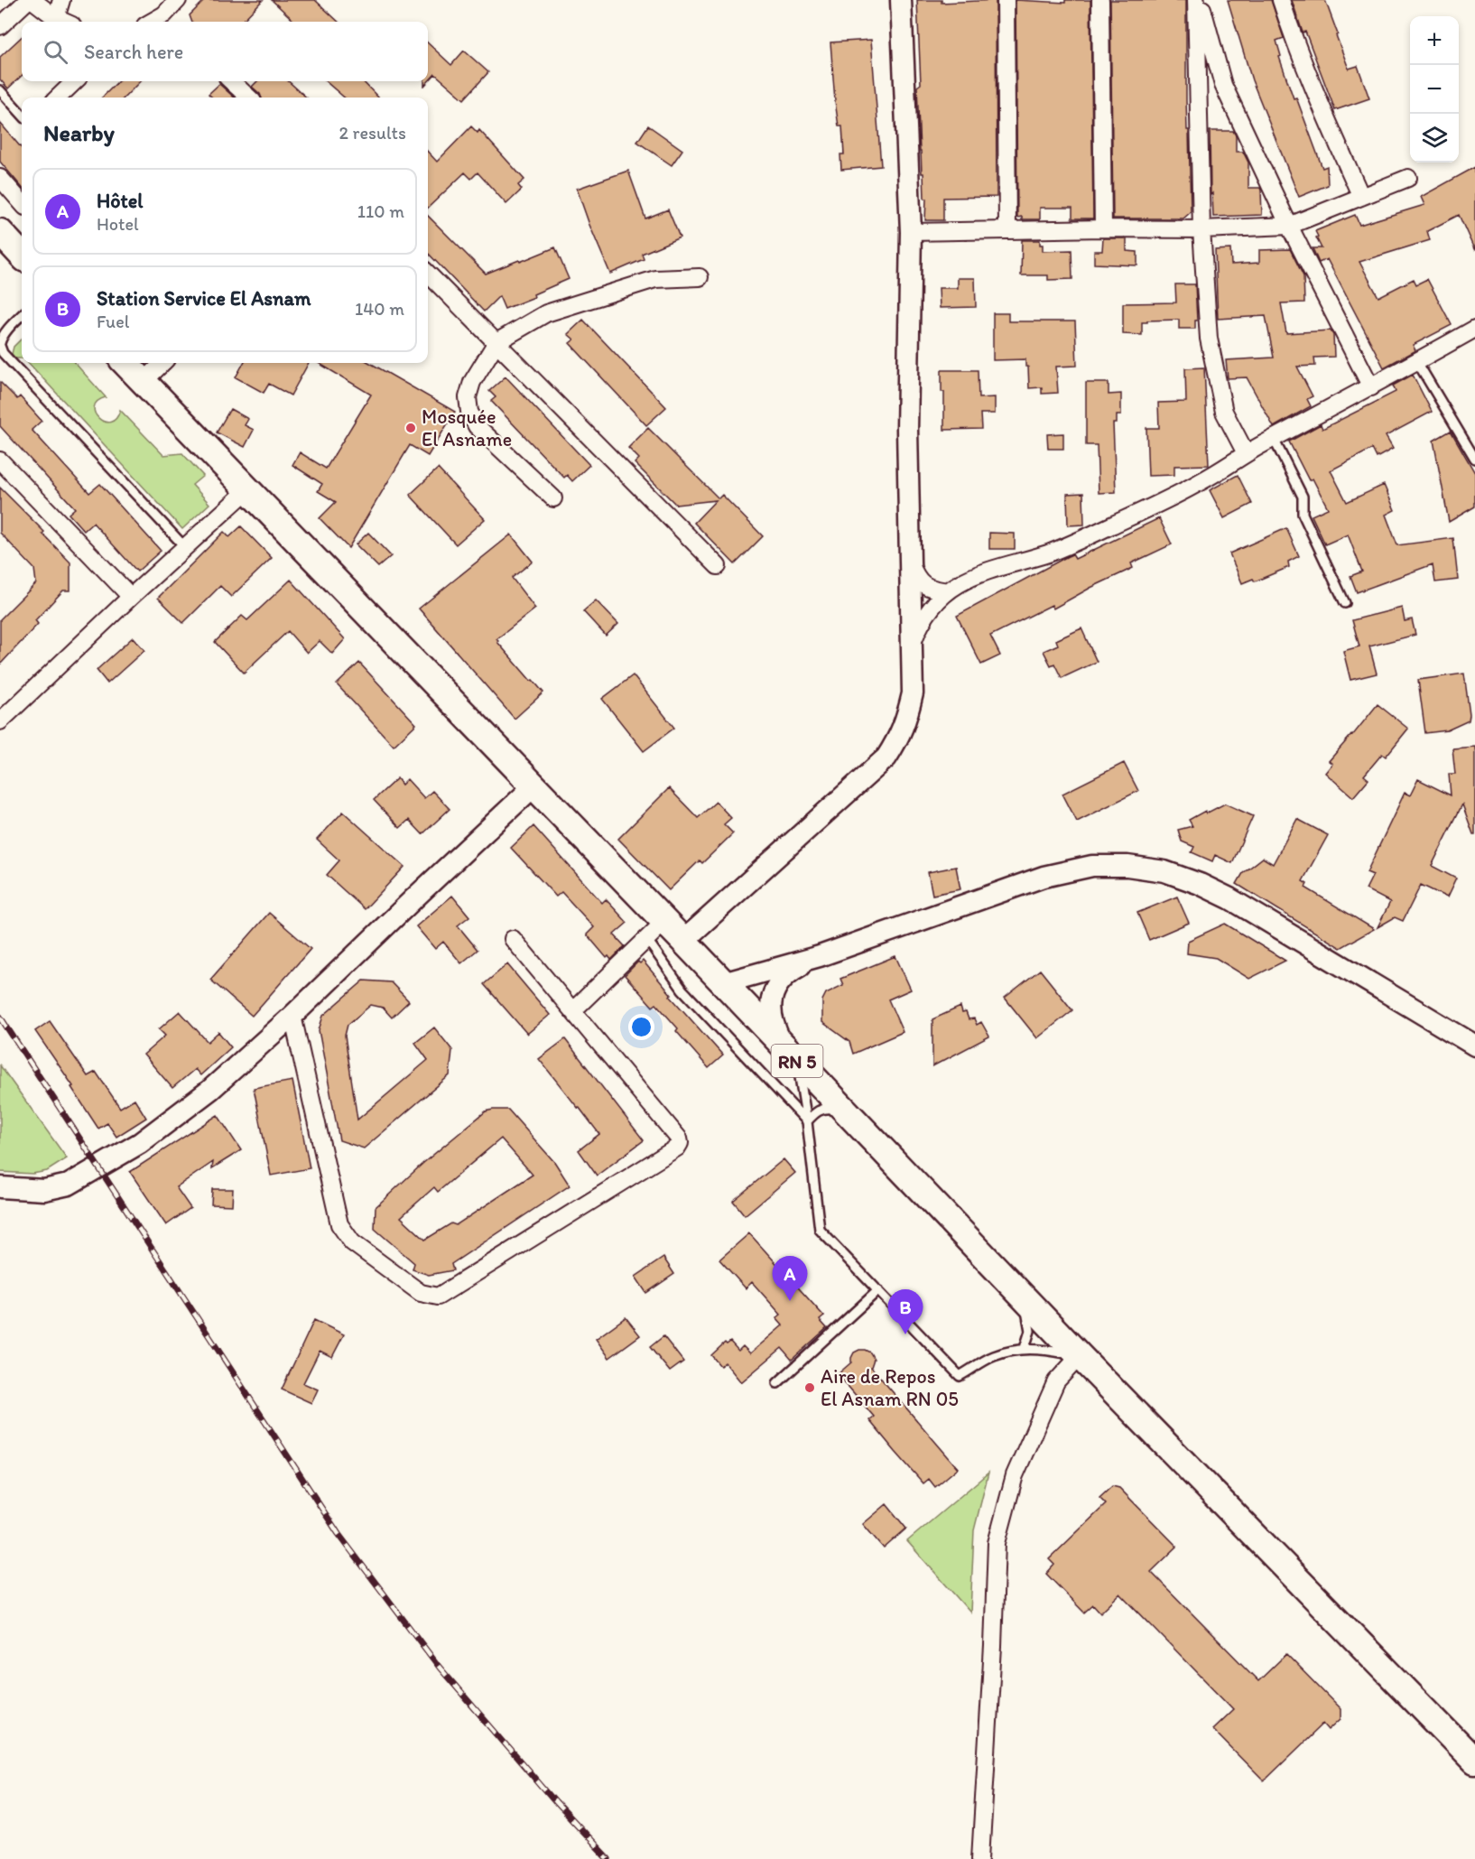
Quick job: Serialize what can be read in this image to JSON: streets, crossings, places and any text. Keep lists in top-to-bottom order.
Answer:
{
  "streets": {
    "main road": ["RN 5"]
  },
  "places": ["Mosquée El Asname", "Aire de Repos El Asnam RN 05"],
  "page": {
    "map_buttons": ["+", "−"],
    "search": "Search here",
    "heading": ["Nearby", "2 results"],
    "list": [
      {
        "mark": "A",
        "name": "Hôtel",
        "note": "Hotel",
        "value": "110 m"
      },
      {
        "mark": "B",
        "name": "Station Service El Asnam",
        "note": "Fuel",
        "value": "140 m"
      }
    ],
    "pins": ["A", "B"]
  }
}
